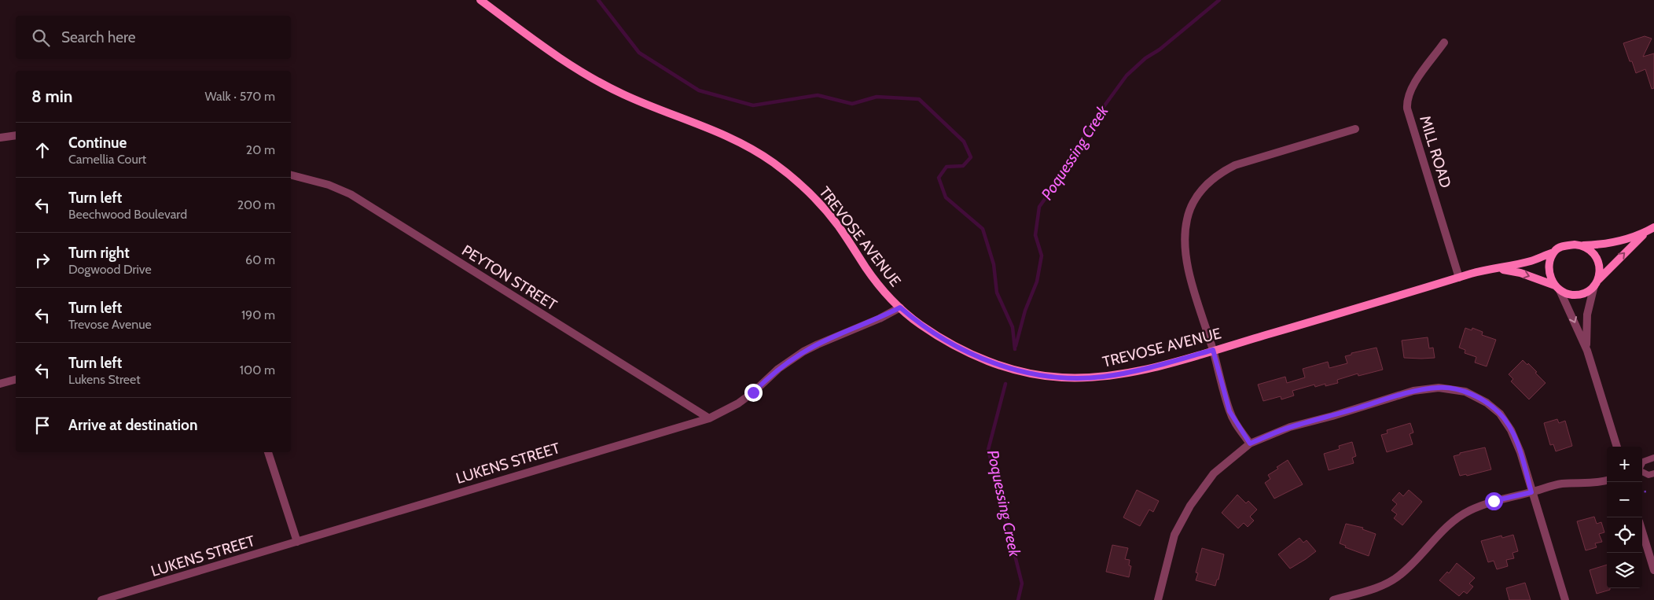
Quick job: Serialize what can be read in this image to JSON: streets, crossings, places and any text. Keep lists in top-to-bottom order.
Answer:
{
  "streets": {
    "street": [
      "MILL ROAD",
      "TREVOSE AVENUE",
      "PEYTON STREET",
      "LUKENS STREET"
    ]
  },
  "crossings": [
    ["MILL ROAD", "TREVOSE AVENUE"],
    ["TREVOSE AVENUE", "LUKENS STREET"],
    ["PEYTON STREET", "LUKENS STREET"]
  ],
  "water": ["Poquessing Creek"],
  "page": {
    "search": "Search here",
    "heading": ["8 min", "Walk · 570 m"],
    "list": [
      ["Continue", "Camellia Court", "20 m"],
      ["Turn left", "Beechwood Boulevard", "200 m"],
      ["Turn right", "Dogwood Drive", "60 m"],
      ["Turn left", "Trevose Avenue", "190 m"],
      ["Turn left", "Lukens Street", "100 m"],
      "Arrive at destination"
    ],
    "map_buttons": ["+", "−"]
  }
}
